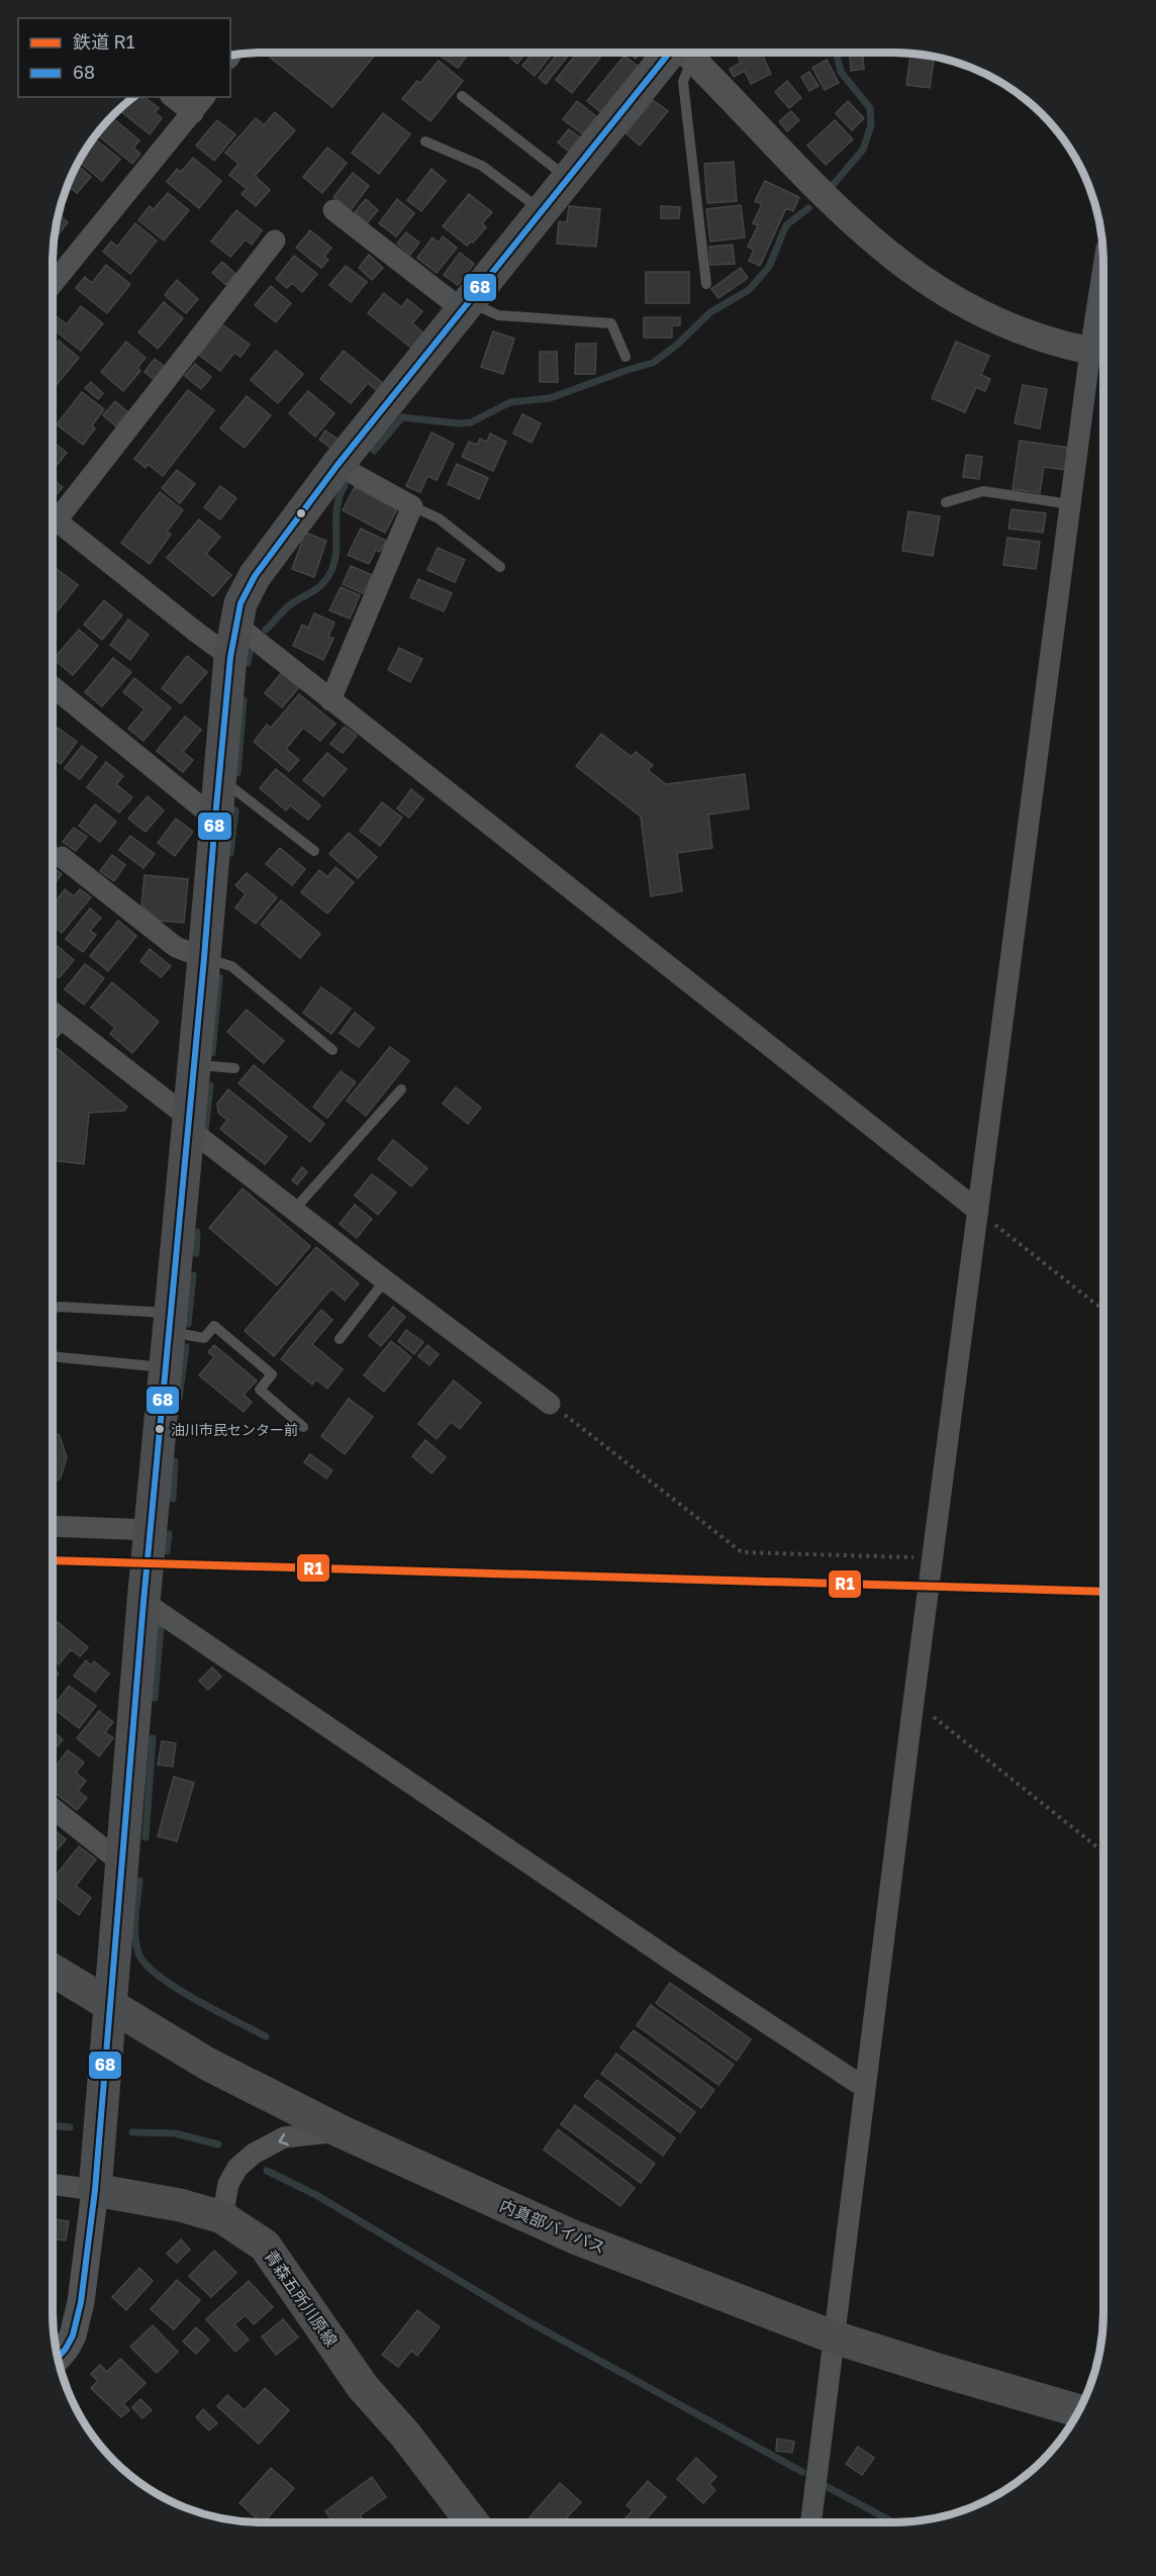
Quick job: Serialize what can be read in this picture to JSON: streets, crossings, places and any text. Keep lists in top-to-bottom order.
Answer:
{
  "streets": {
    "main road": ["内真部バイパス", "青森五所川原線"]
  },
  "places": ["油川市民センター前"],
  "lines": ["transit line 68", "rail line R1"],
  "legend": ["鉄道 R1", "68"]
}
